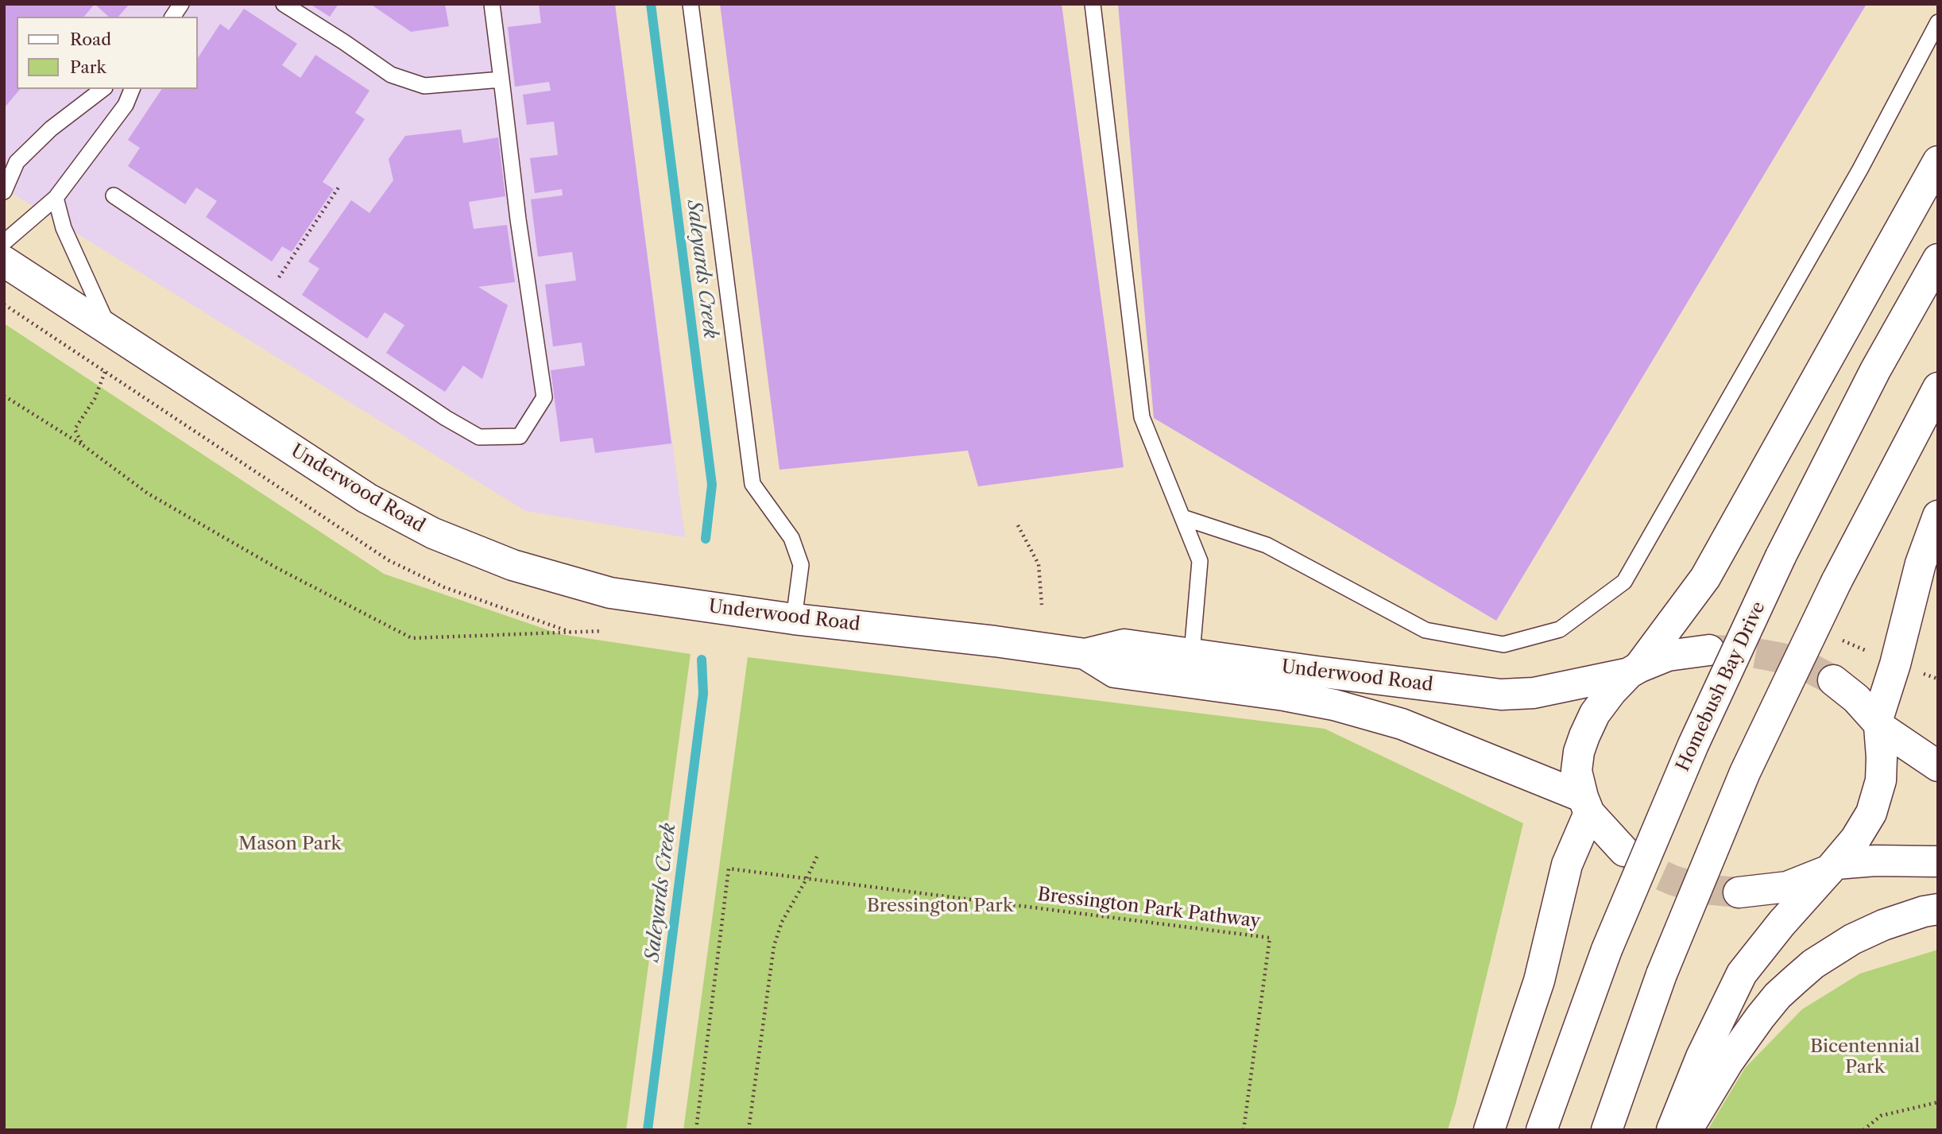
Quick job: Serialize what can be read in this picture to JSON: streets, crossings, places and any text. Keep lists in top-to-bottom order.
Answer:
{
  "streets": {
    "main road": ["Underwood Road", "Homebush Bay Drive"],
    "path": ["Bressington Park Pathway"]
  },
  "water": ["Saleyards Creek"],
  "parks": ["Mason Park", "Bressington Park", "Bicentennial Park"],
  "legend": ["Road", "Park"]
}
